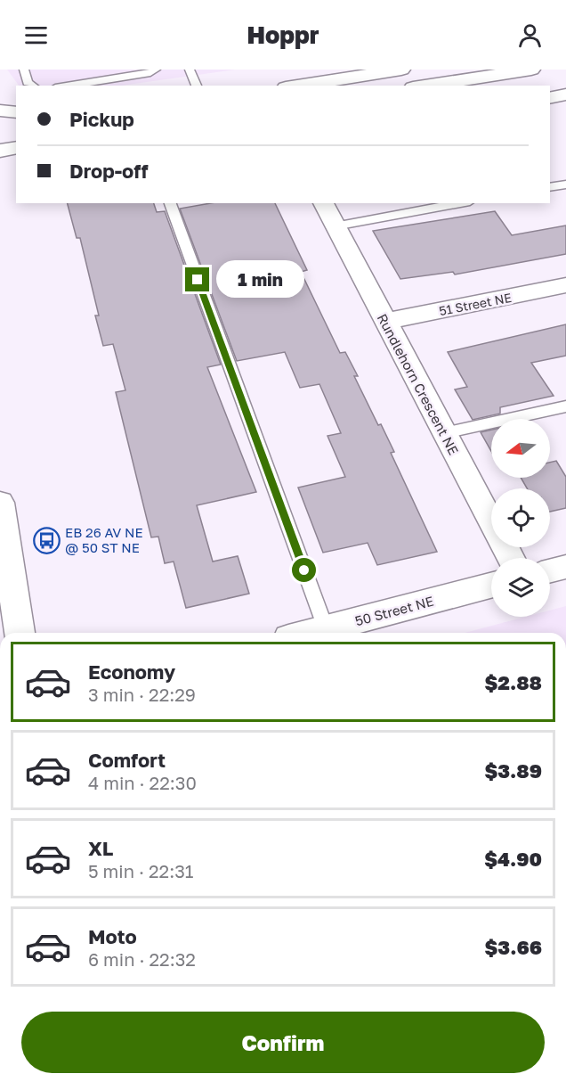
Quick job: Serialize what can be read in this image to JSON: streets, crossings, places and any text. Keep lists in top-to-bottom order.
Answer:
{
  "streets": {
    "street": ["51 Street NE", "Rundlehorn Crescent NE", "50 Street NE"]
  },
  "crossings": [
    ["51 Street NE", "Rundlehorn Crescent NE"]
  ],
  "places": {
    "bus stop": ["EB 26 AV NE @ 50 ST NE"]
  },
  "north": "left",
  "page": {
    "header": "Hoppr",
    "banner": ["Pickup", "Drop-off"],
    "bubble": "1 min",
    "list": [
      {
        "name": "Economy",
        "note": "3 min · 22:29",
        "value": "$2.88"
      },
      {
        "name": "Comfort",
        "note": "4 min · 22:30",
        "value": "$3.89"
      },
      {
        "name": "XL",
        "note": "5 min · 22:31",
        "value": "$4.90"
      },
      {
        "name": "Moto",
        "note": "6 min · 22:32",
        "value": "$3.66"
      }
    ],
    "buttons": "Confirm"
  }
}
